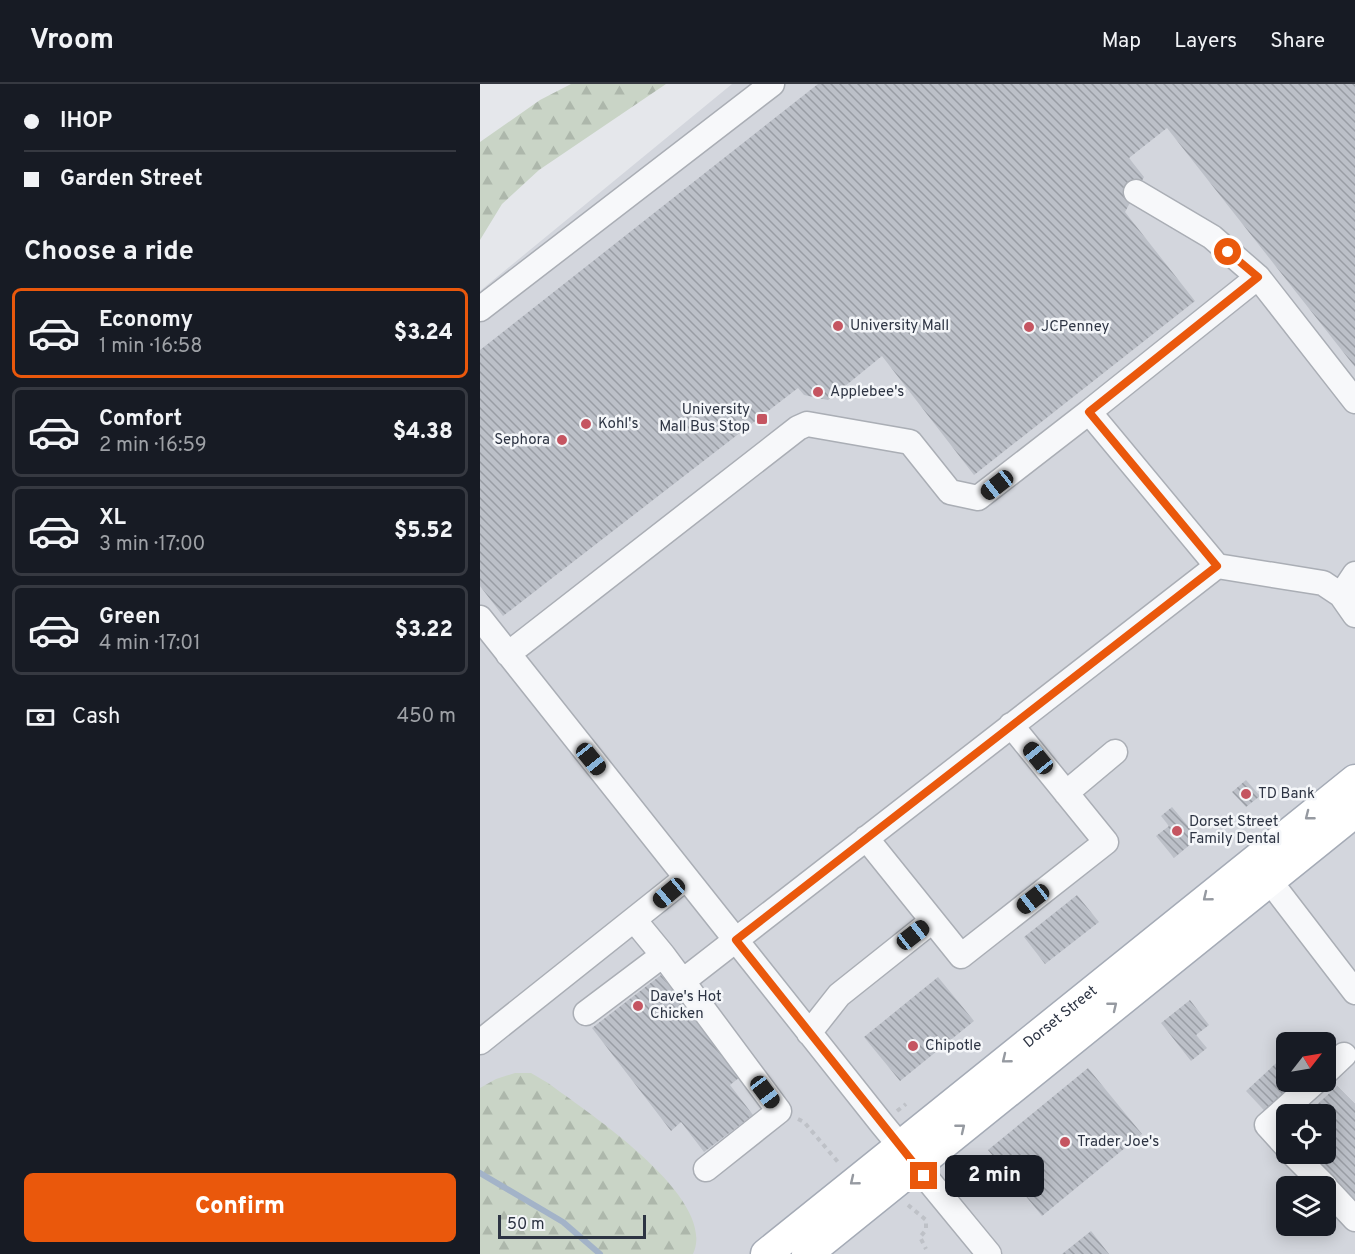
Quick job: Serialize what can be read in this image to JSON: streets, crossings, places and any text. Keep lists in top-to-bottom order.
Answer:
{
  "streets": {
    "main road": ["Dorset Street"]
  },
  "places": {
    "other": [
      "University Mall",
      "JCPenney",
      "Applebee's",
      "Kohl's",
      "Sephora",
      "TD Bank",
      "Dorset Street Family Dental",
      "Dave's Hot Chicken",
      "Chipotle",
      "Trader Joe's"
    ],
    "transit": ["University Mall Bus Stop"]
  },
  "scale_bar": "50 m",
  "north": "top right",
  "page": {
    "header": "Vroom",
    "nav": ["Map", "Layers", "Share"],
    "banner": ["IHOP", "Garden Street"],
    "heading": "Choose a ride",
    "list": [
      {
        "name": "Economy",
        "note": "1 min · 16:58",
        "value": "$3.24"
      },
      {
        "name": "Comfort",
        "note": "2 min · 16:59",
        "value": "$4.38"
      },
      {
        "name": "XL",
        "note": "3 min · 17:00",
        "value": "$5.52"
      },
      {
        "name": "Green",
        "note": "4 min · 17:01",
        "value": "$3.22"
      }
    ],
    "pay": ["Cash", "450 m"],
    "bubble": "2 min",
    "buttons": "Confirm",
    "scale": "50 m"
  }
}
